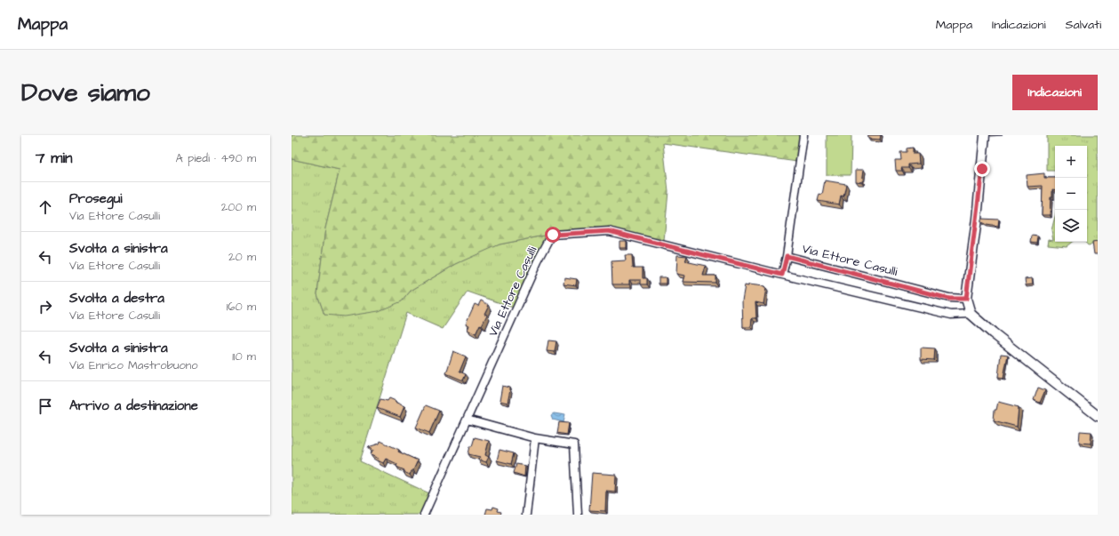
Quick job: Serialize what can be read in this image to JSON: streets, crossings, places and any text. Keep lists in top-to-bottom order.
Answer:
{
  "streets": {
    "street": ["Via Ettore Casulli"]
  },
  "page": {
    "header": "Mappa",
    "nav": ["Mappa", "Indicazioni", "Salvati"],
    "buttons": "Indicazioni",
    "title": "Dove siamo",
    "heading": ["7 min", "A piedi · 490 m"],
    "map_buttons": ["+", "−"],
    "list": [
      ["Prosegui", "Via Ettore Casulli", "200 m"],
      ["Svolta a sinistra", "Via Ettore Casulli", "20 m"],
      ["Svolta a destra", "Via Ettore Casulli", "160 m"],
      ["Svolta a sinistra", "Via Enrico Mastrobuono", "110 m"],
      "Arrivo a destinazione"
    ]
  }
}
